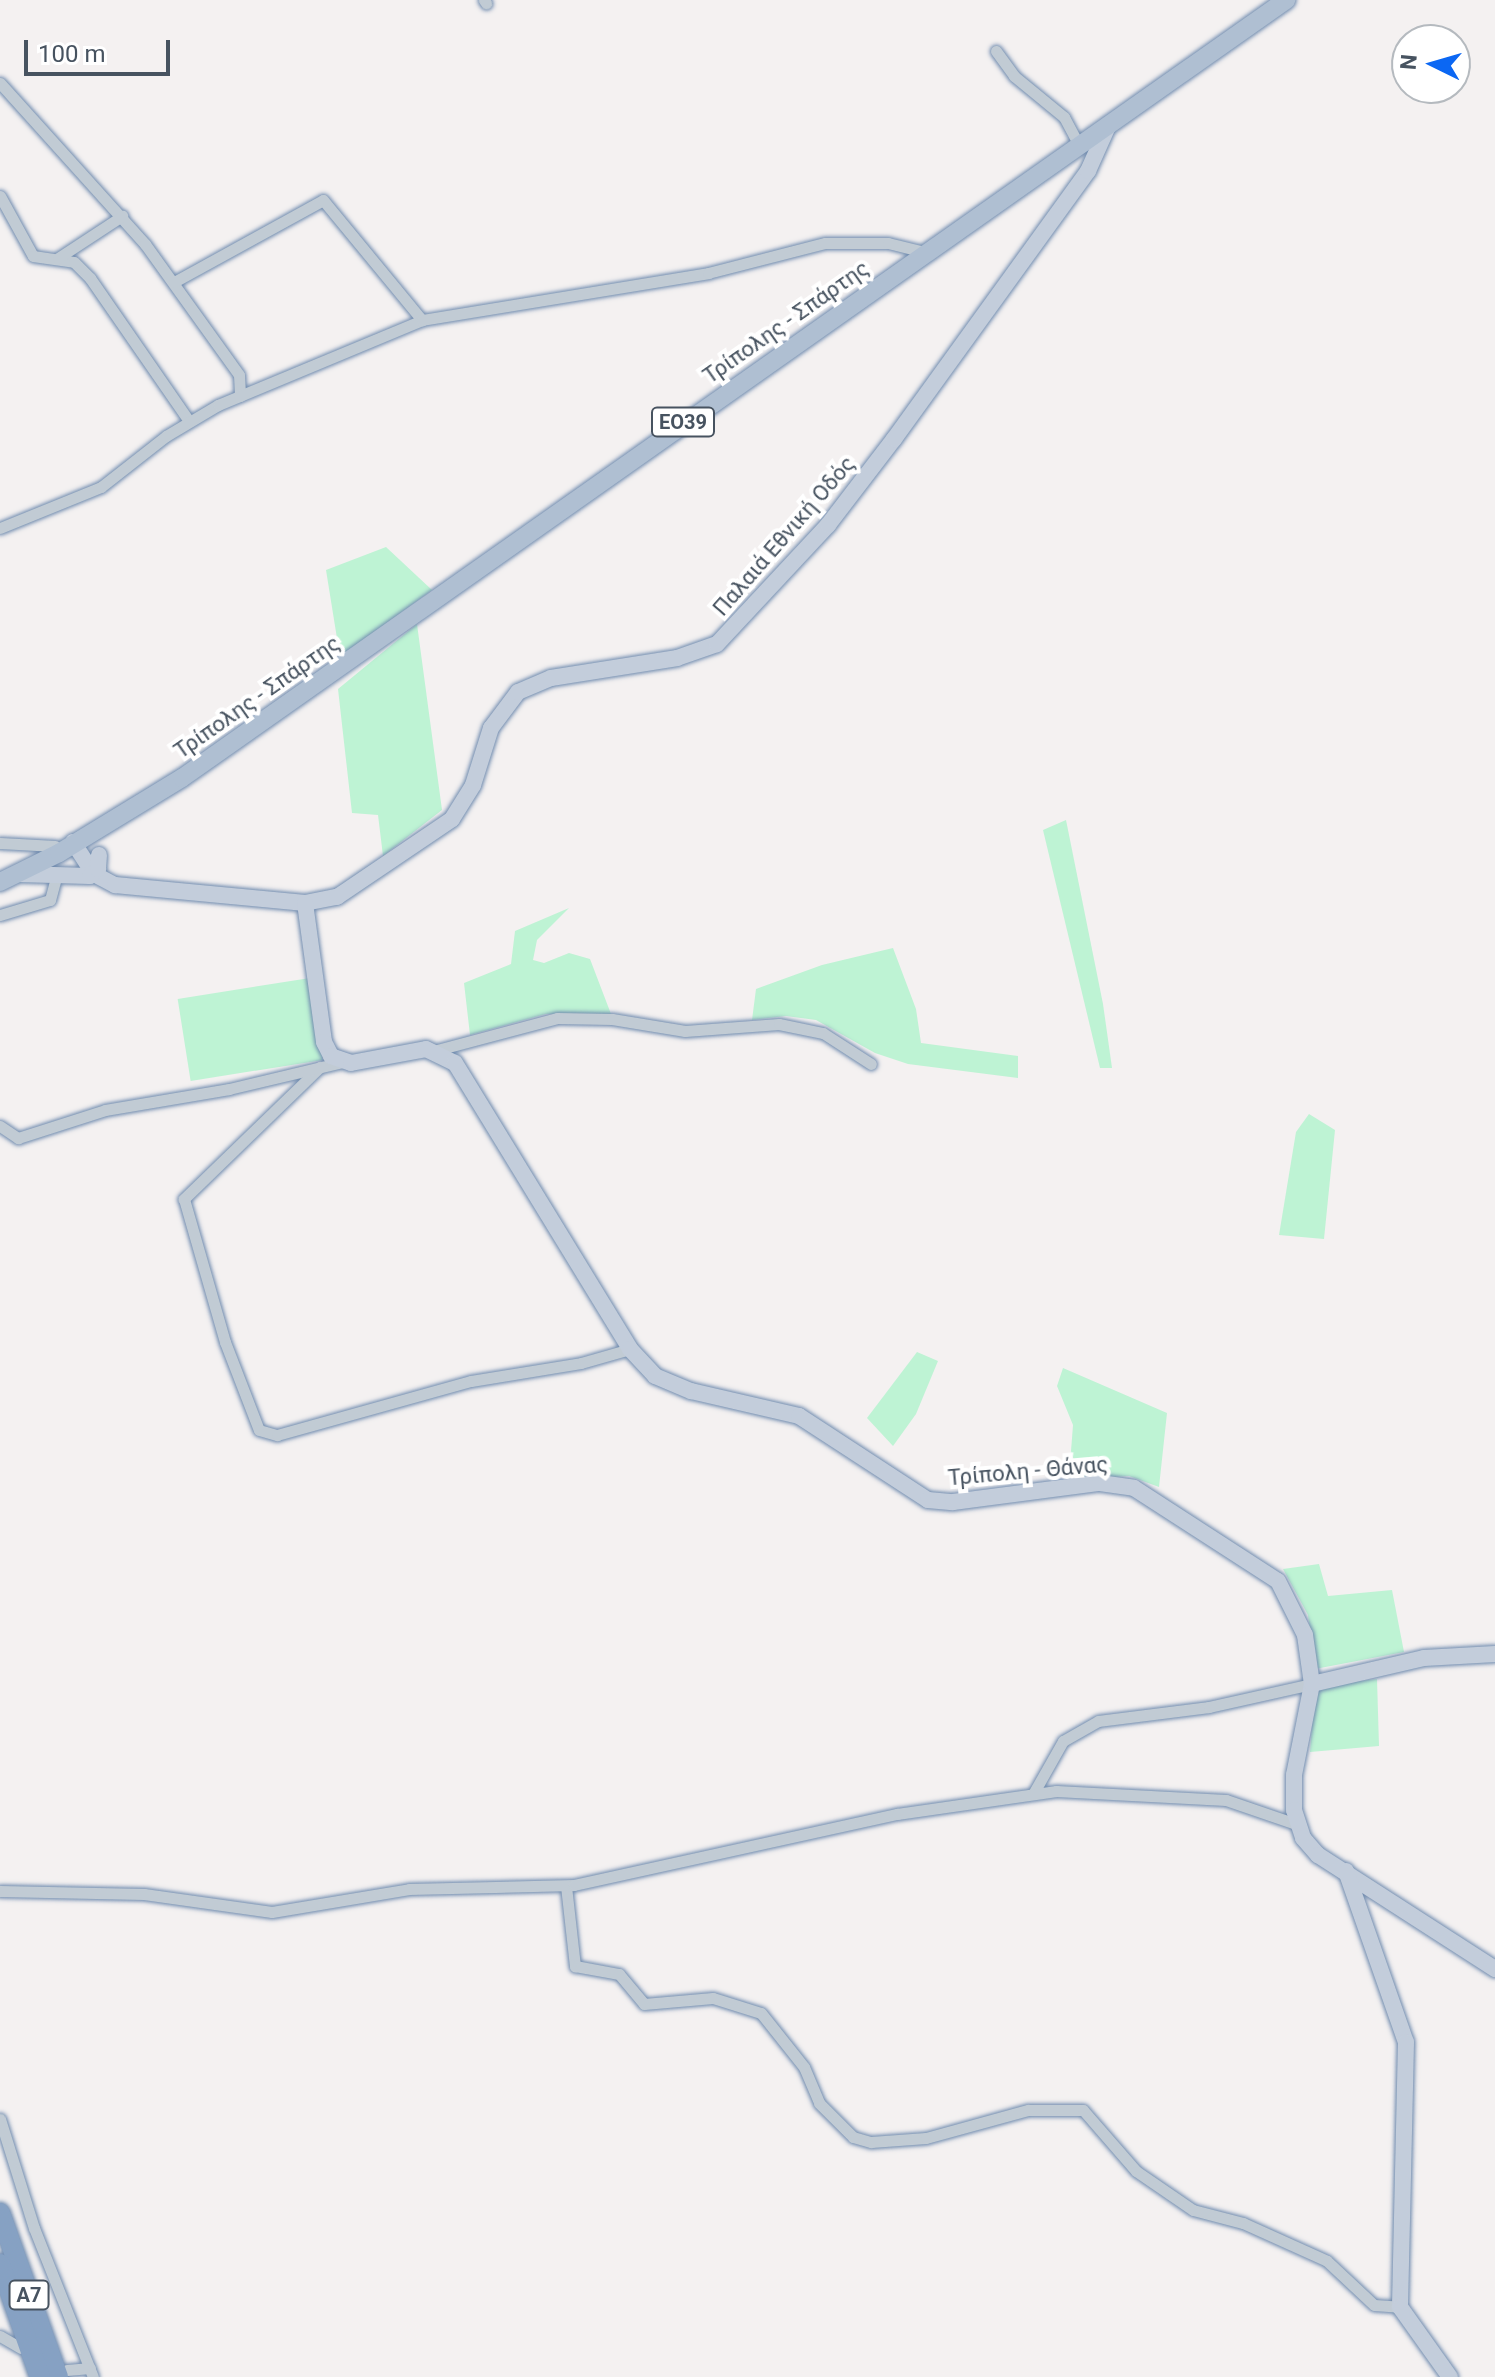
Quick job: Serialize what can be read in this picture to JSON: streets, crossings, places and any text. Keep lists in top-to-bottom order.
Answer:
{
  "streets": {
    "highway": ["Α7"],
    "main road": [
      "Τρίπολης - Σπάρτης",
      "ΕΟ39",
      "Παλαιά Εθνική Οδός",
      "Τρίπολη - Θάνας"
    ]
  },
  "crossings": [
    ["Τρίπολης - Σπάρτης", "Παλαιά Εθνική Οδός"]
  ],
  "scale_bar": "100 m",
  "north": "left"
}
